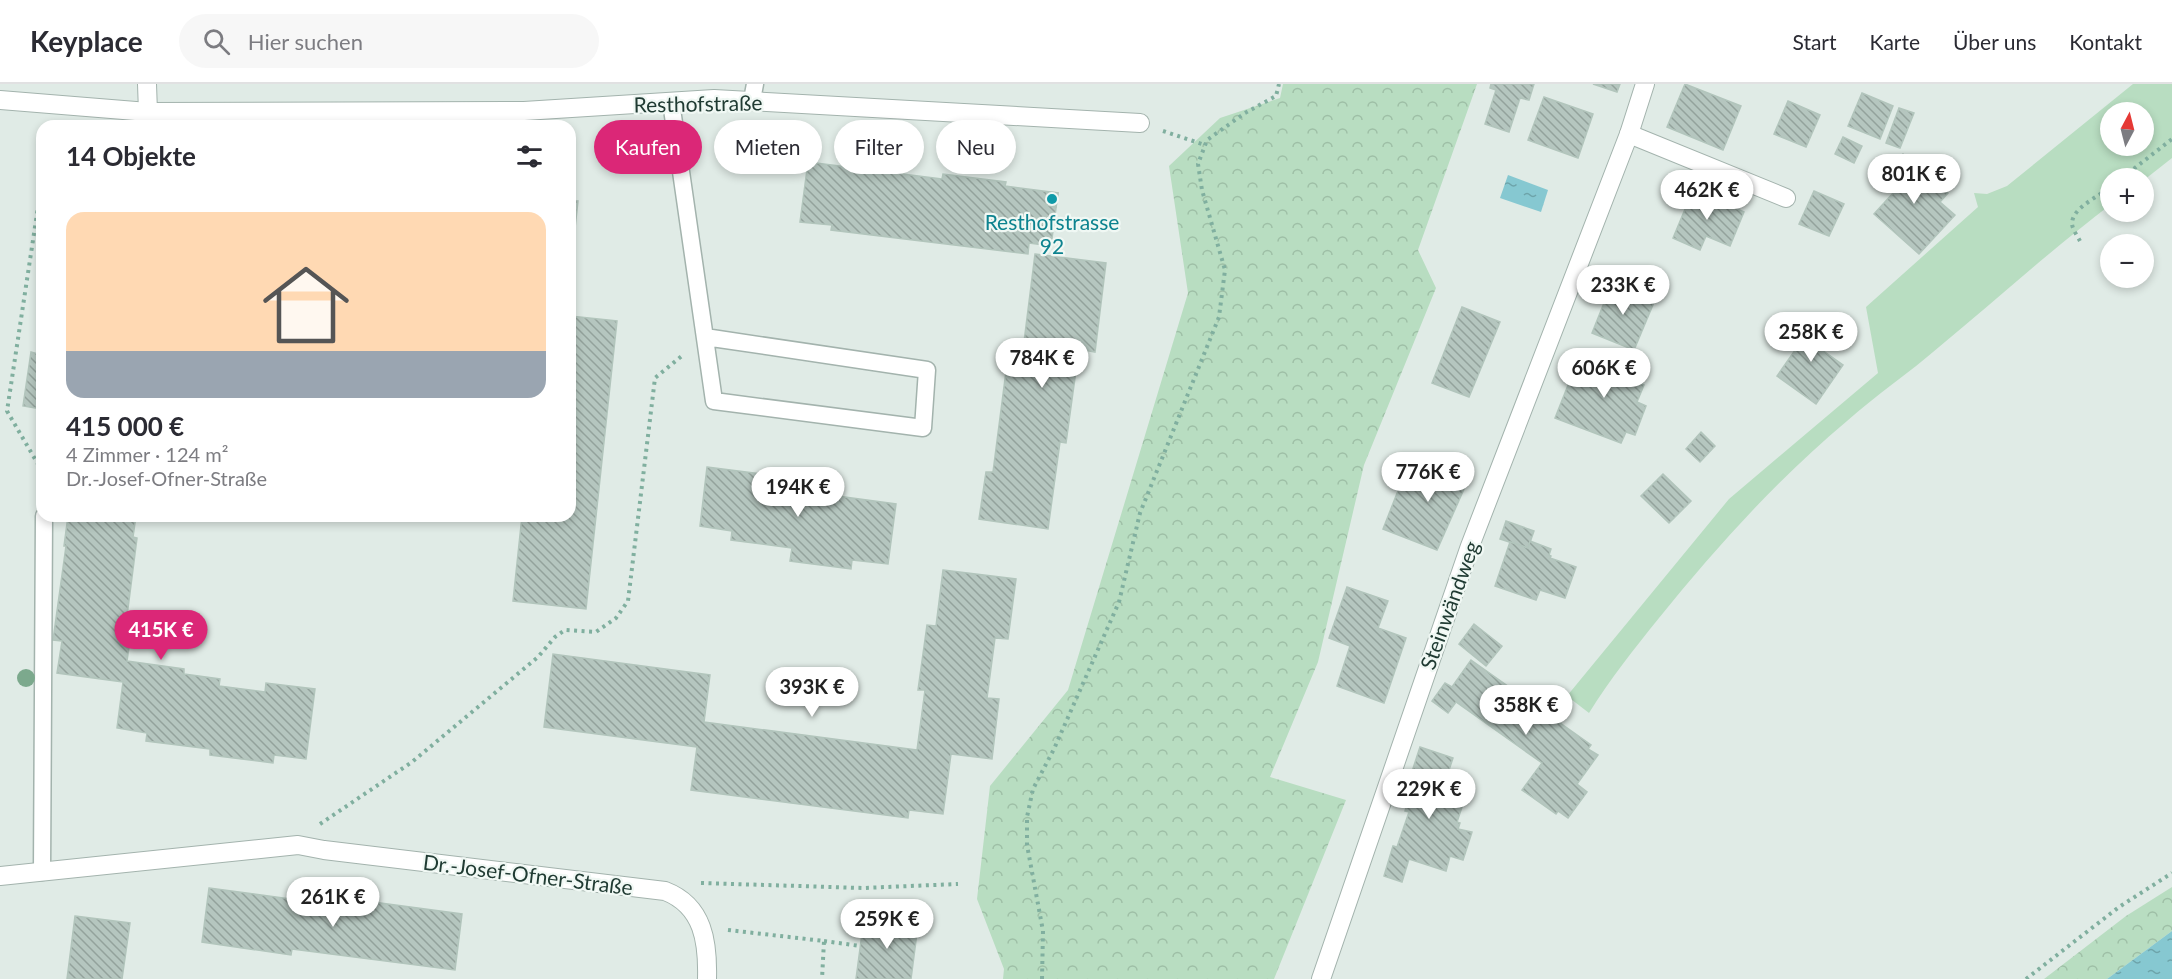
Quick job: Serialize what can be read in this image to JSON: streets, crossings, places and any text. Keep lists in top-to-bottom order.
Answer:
{
  "streets": {
    "street": ["Resthofstraße", "Steinwändweg", "Dr.-Josef-Ofner-Straße"]
  },
  "places": ["Resthofstrasse 92"],
  "north": "top",
  "page": {
    "header": "Keyplace",
    "search": "Hier suchen",
    "nav": [
      "Start",
      "Karte",
      "Über uns",
      "Kontakt"
    ],
    "map_buttons": ["+", "−"],
    "chip": [
      "Kaufen",
      "Mieten",
      "Filter",
      "Neu"
    ],
    "heading": "14 Objekte",
    "price": [
      "801K €",
      "462K €",
      "233K €",
      "258K €",
      "784K €",
      "606K €",
      "776K €",
      "194K €",
      "415K €",
      "393K €",
      "358K €",
      "229K €",
      "261K €",
      "259K €"
    ],
    "list": [
      {
        "name": "415 000 €",
        "note": "4 Zimmer · 124 m² · Dr.-Josef-Ofner-Straße"
      }
    ]
  }
}
